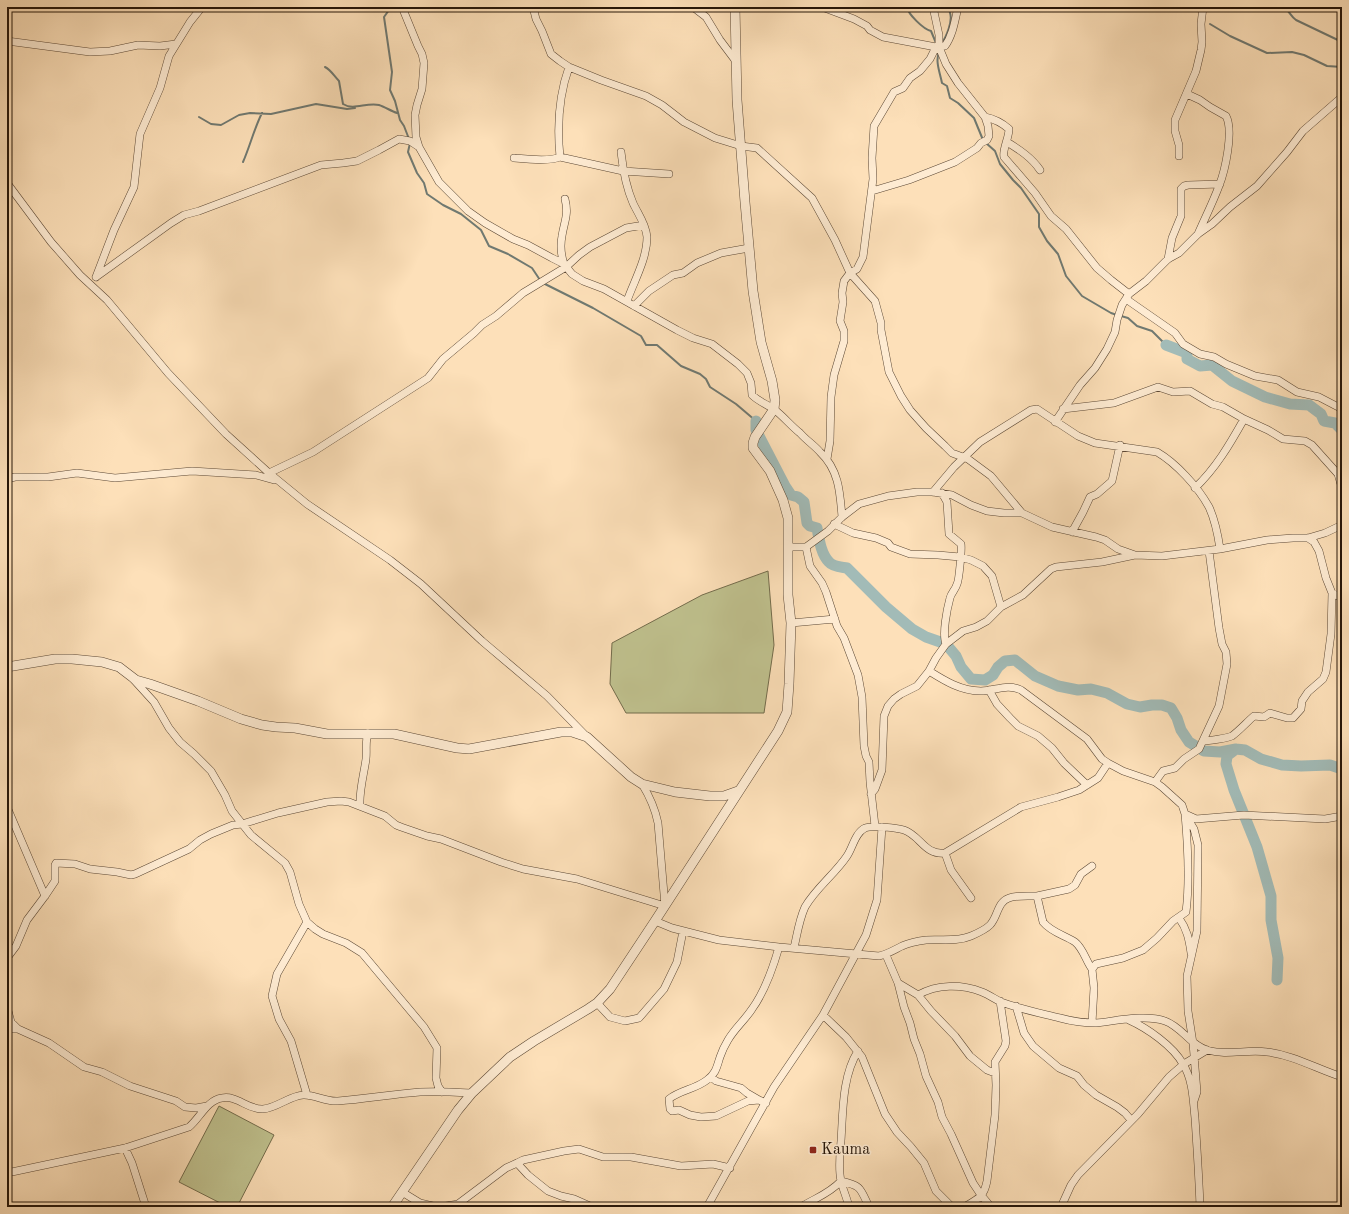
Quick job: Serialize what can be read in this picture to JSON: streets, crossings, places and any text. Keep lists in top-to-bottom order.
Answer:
{
  "places": {
    "transit": ["Kauma"]
  }
}
